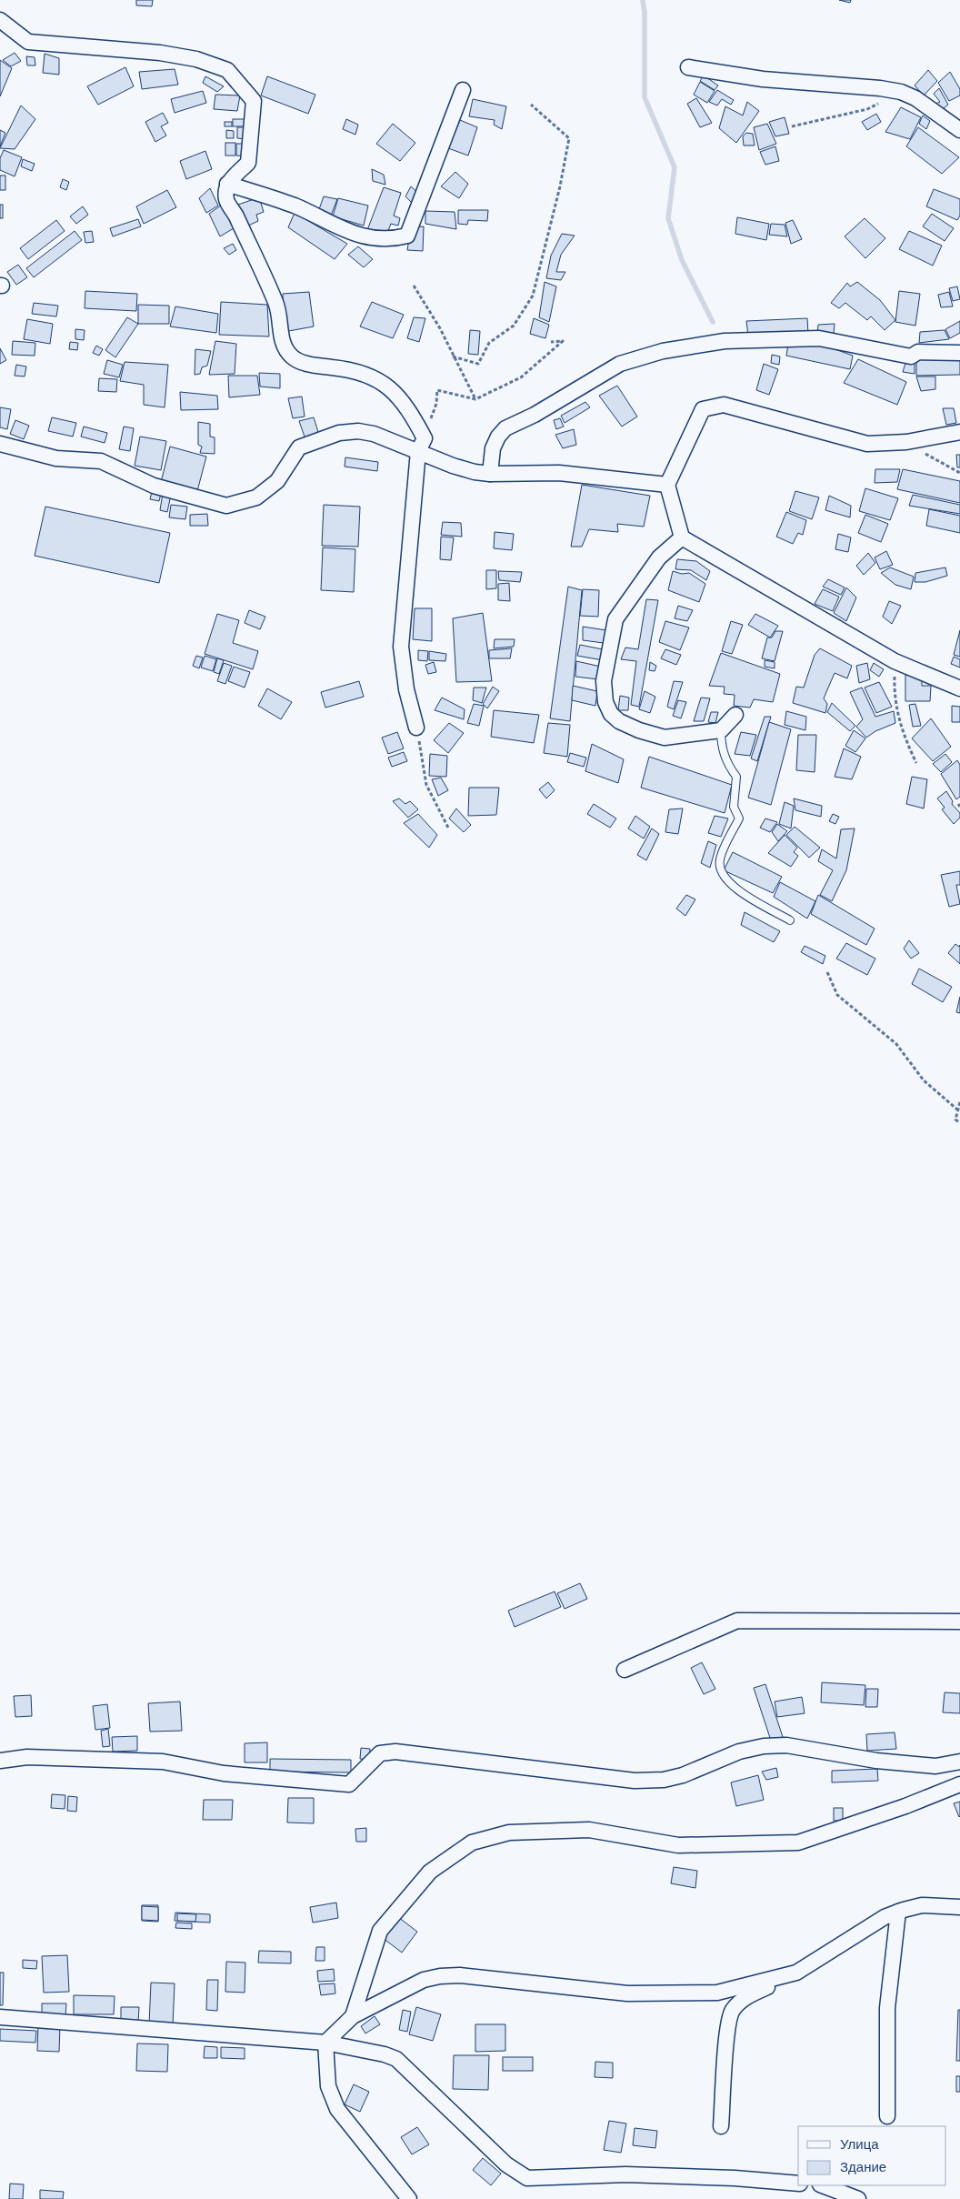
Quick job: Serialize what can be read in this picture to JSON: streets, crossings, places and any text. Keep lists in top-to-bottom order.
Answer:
{
  "legend": ["Улица", "Здание"]
}
